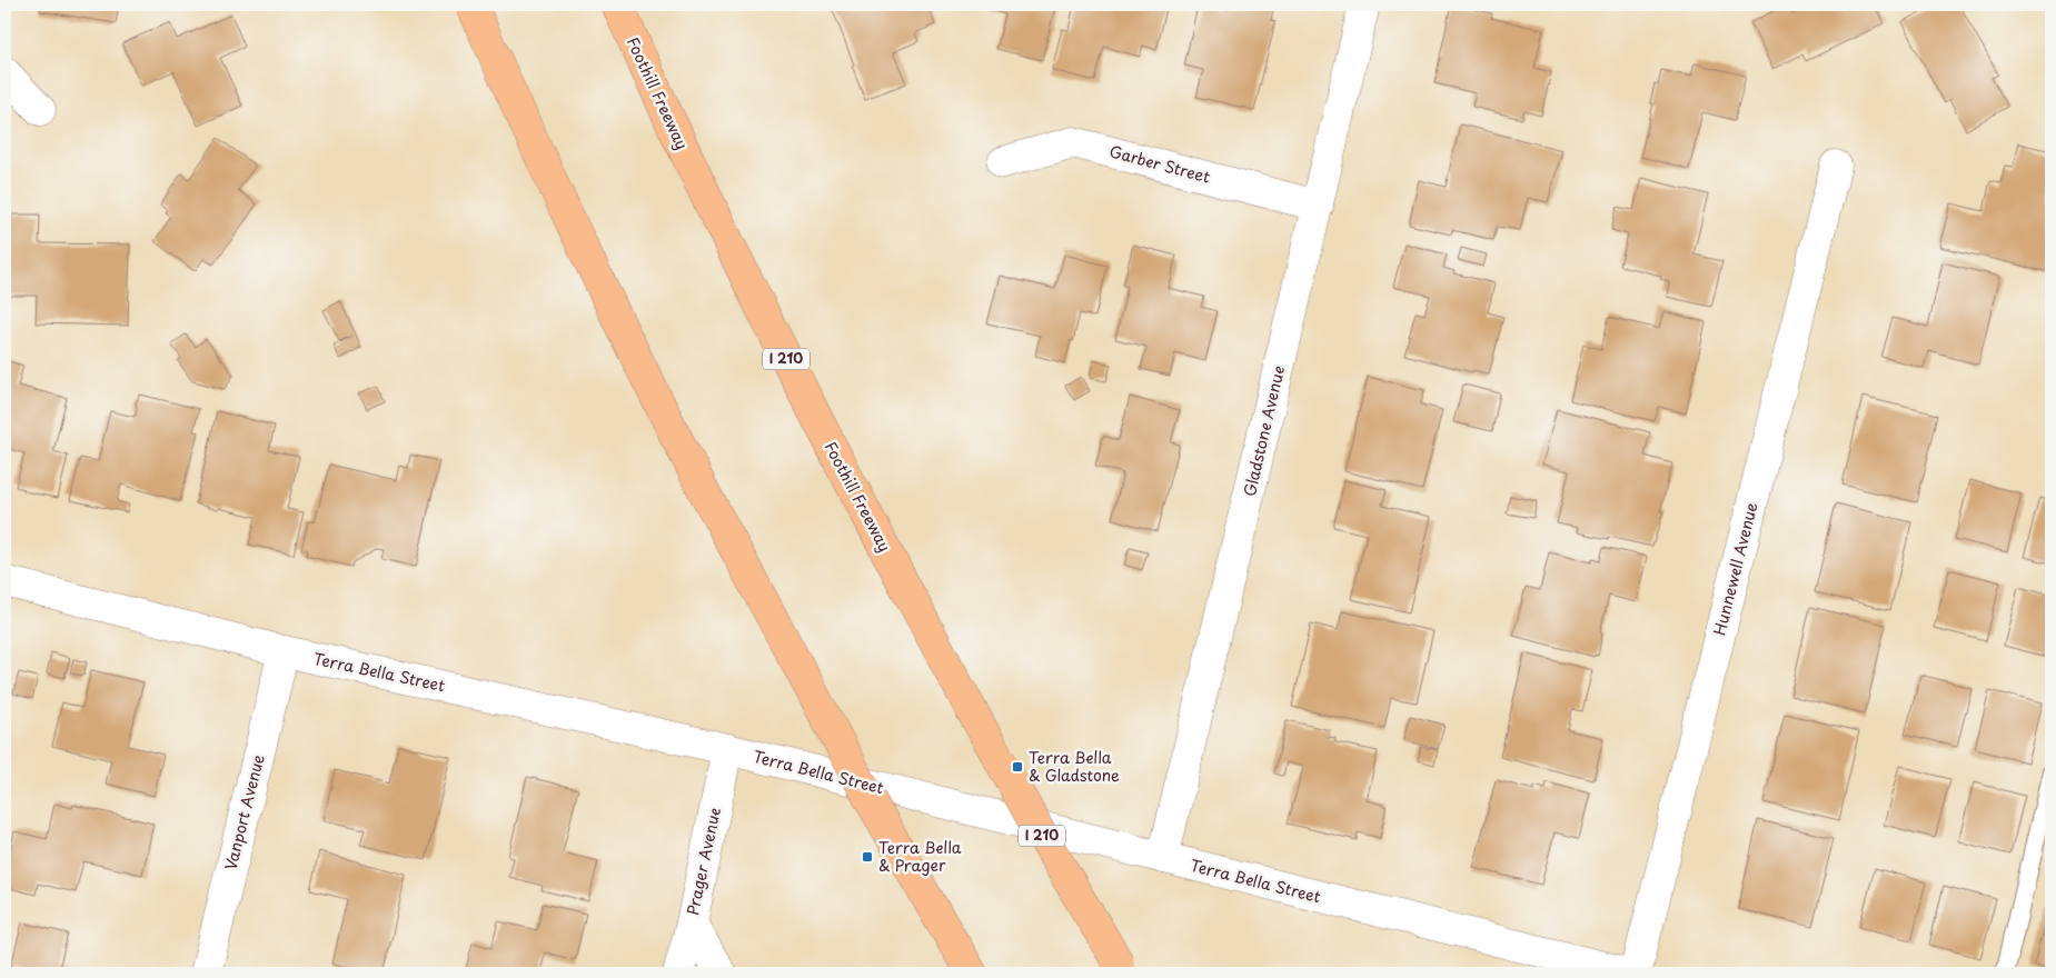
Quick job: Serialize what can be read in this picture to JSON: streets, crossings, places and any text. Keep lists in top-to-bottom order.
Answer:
{
  "streets": {
    "highway": ["Foothill Freeway", "I 210"],
    "street": [
      "Garber Street",
      "Gladstone Avenue",
      "Hunnewell Avenue",
      "Terra Bella Street",
      "Vanport Avenue",
      "Prager Avenue"
    ]
  },
  "crossings": [
    ["Garber Street", "Gladstone Avenue"],
    ["Gladstone Avenue", "Terra Bella Street"],
    ["Terra Bella Street", "Vanport Avenue"],
    ["Terra Bella Street", "Prager Avenue"]
  ],
  "places": {
    "transit": ["Terra Bella & Gladstone", "Terra Bella & Prager"]
  }
}
